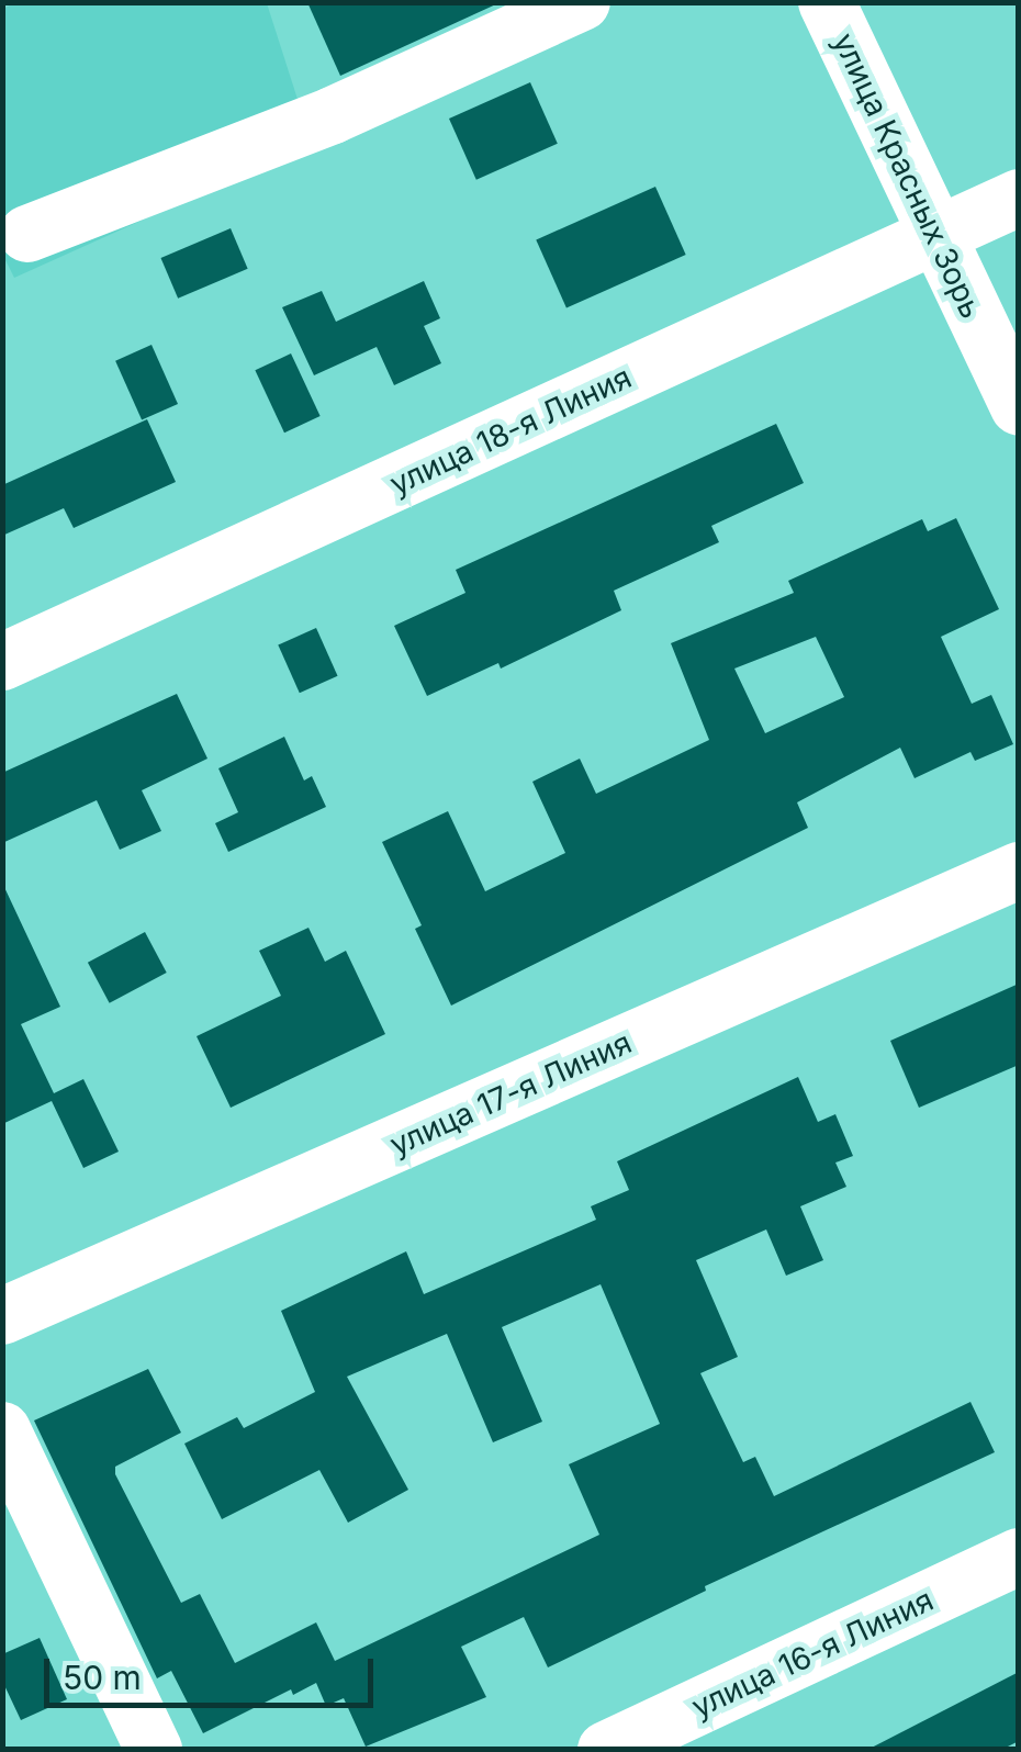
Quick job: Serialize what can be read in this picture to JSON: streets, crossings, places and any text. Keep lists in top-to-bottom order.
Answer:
{
  "streets": {
    "street": [
      "улица Красных Зорь",
      "улица 18-я Линия",
      "улица 17-я Линия",
      "улица 16-я Линия"
    ]
  },
  "crossings": [
    ["улица Красных Зорь", "улица 18-я Линия"]
  ],
  "scale_bar": "50 m"
}
